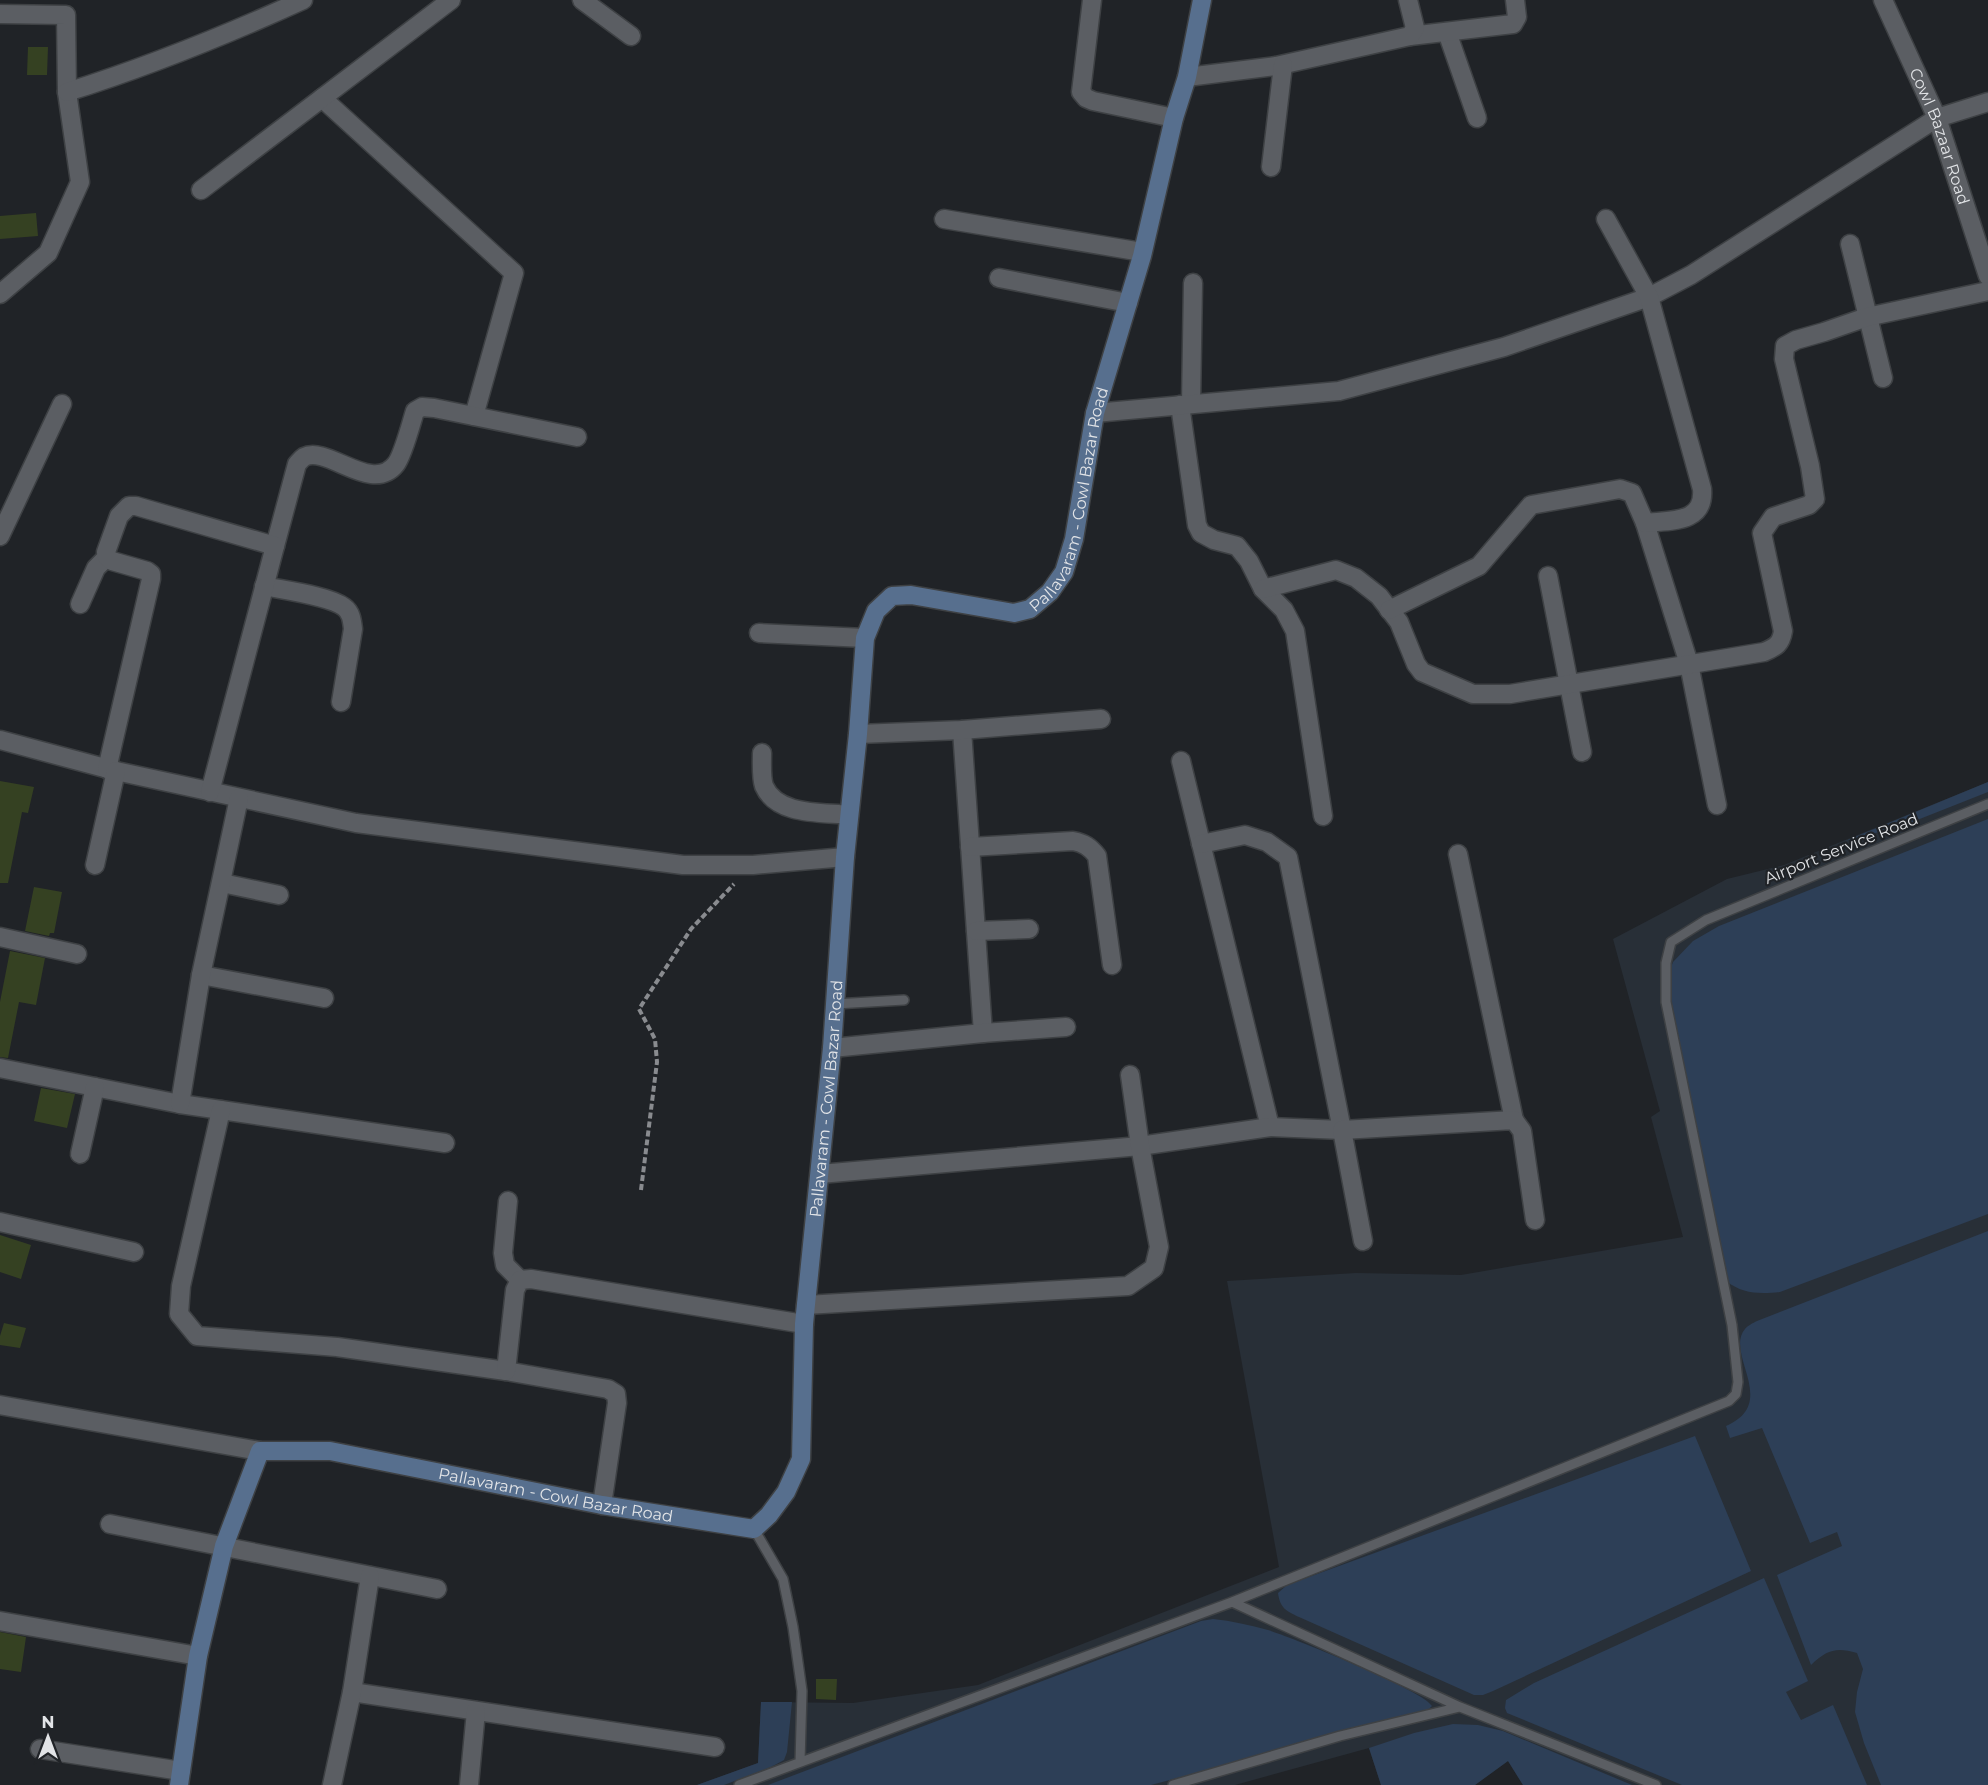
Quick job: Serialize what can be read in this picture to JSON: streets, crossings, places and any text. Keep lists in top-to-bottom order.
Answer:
{
  "streets": {
    "street": ["Cowl Bazaar Road", "Pallavaram - Cowl Bazar Road"],
    "lane": ["Airport Service Road"]
  },
  "north": "top"
}
